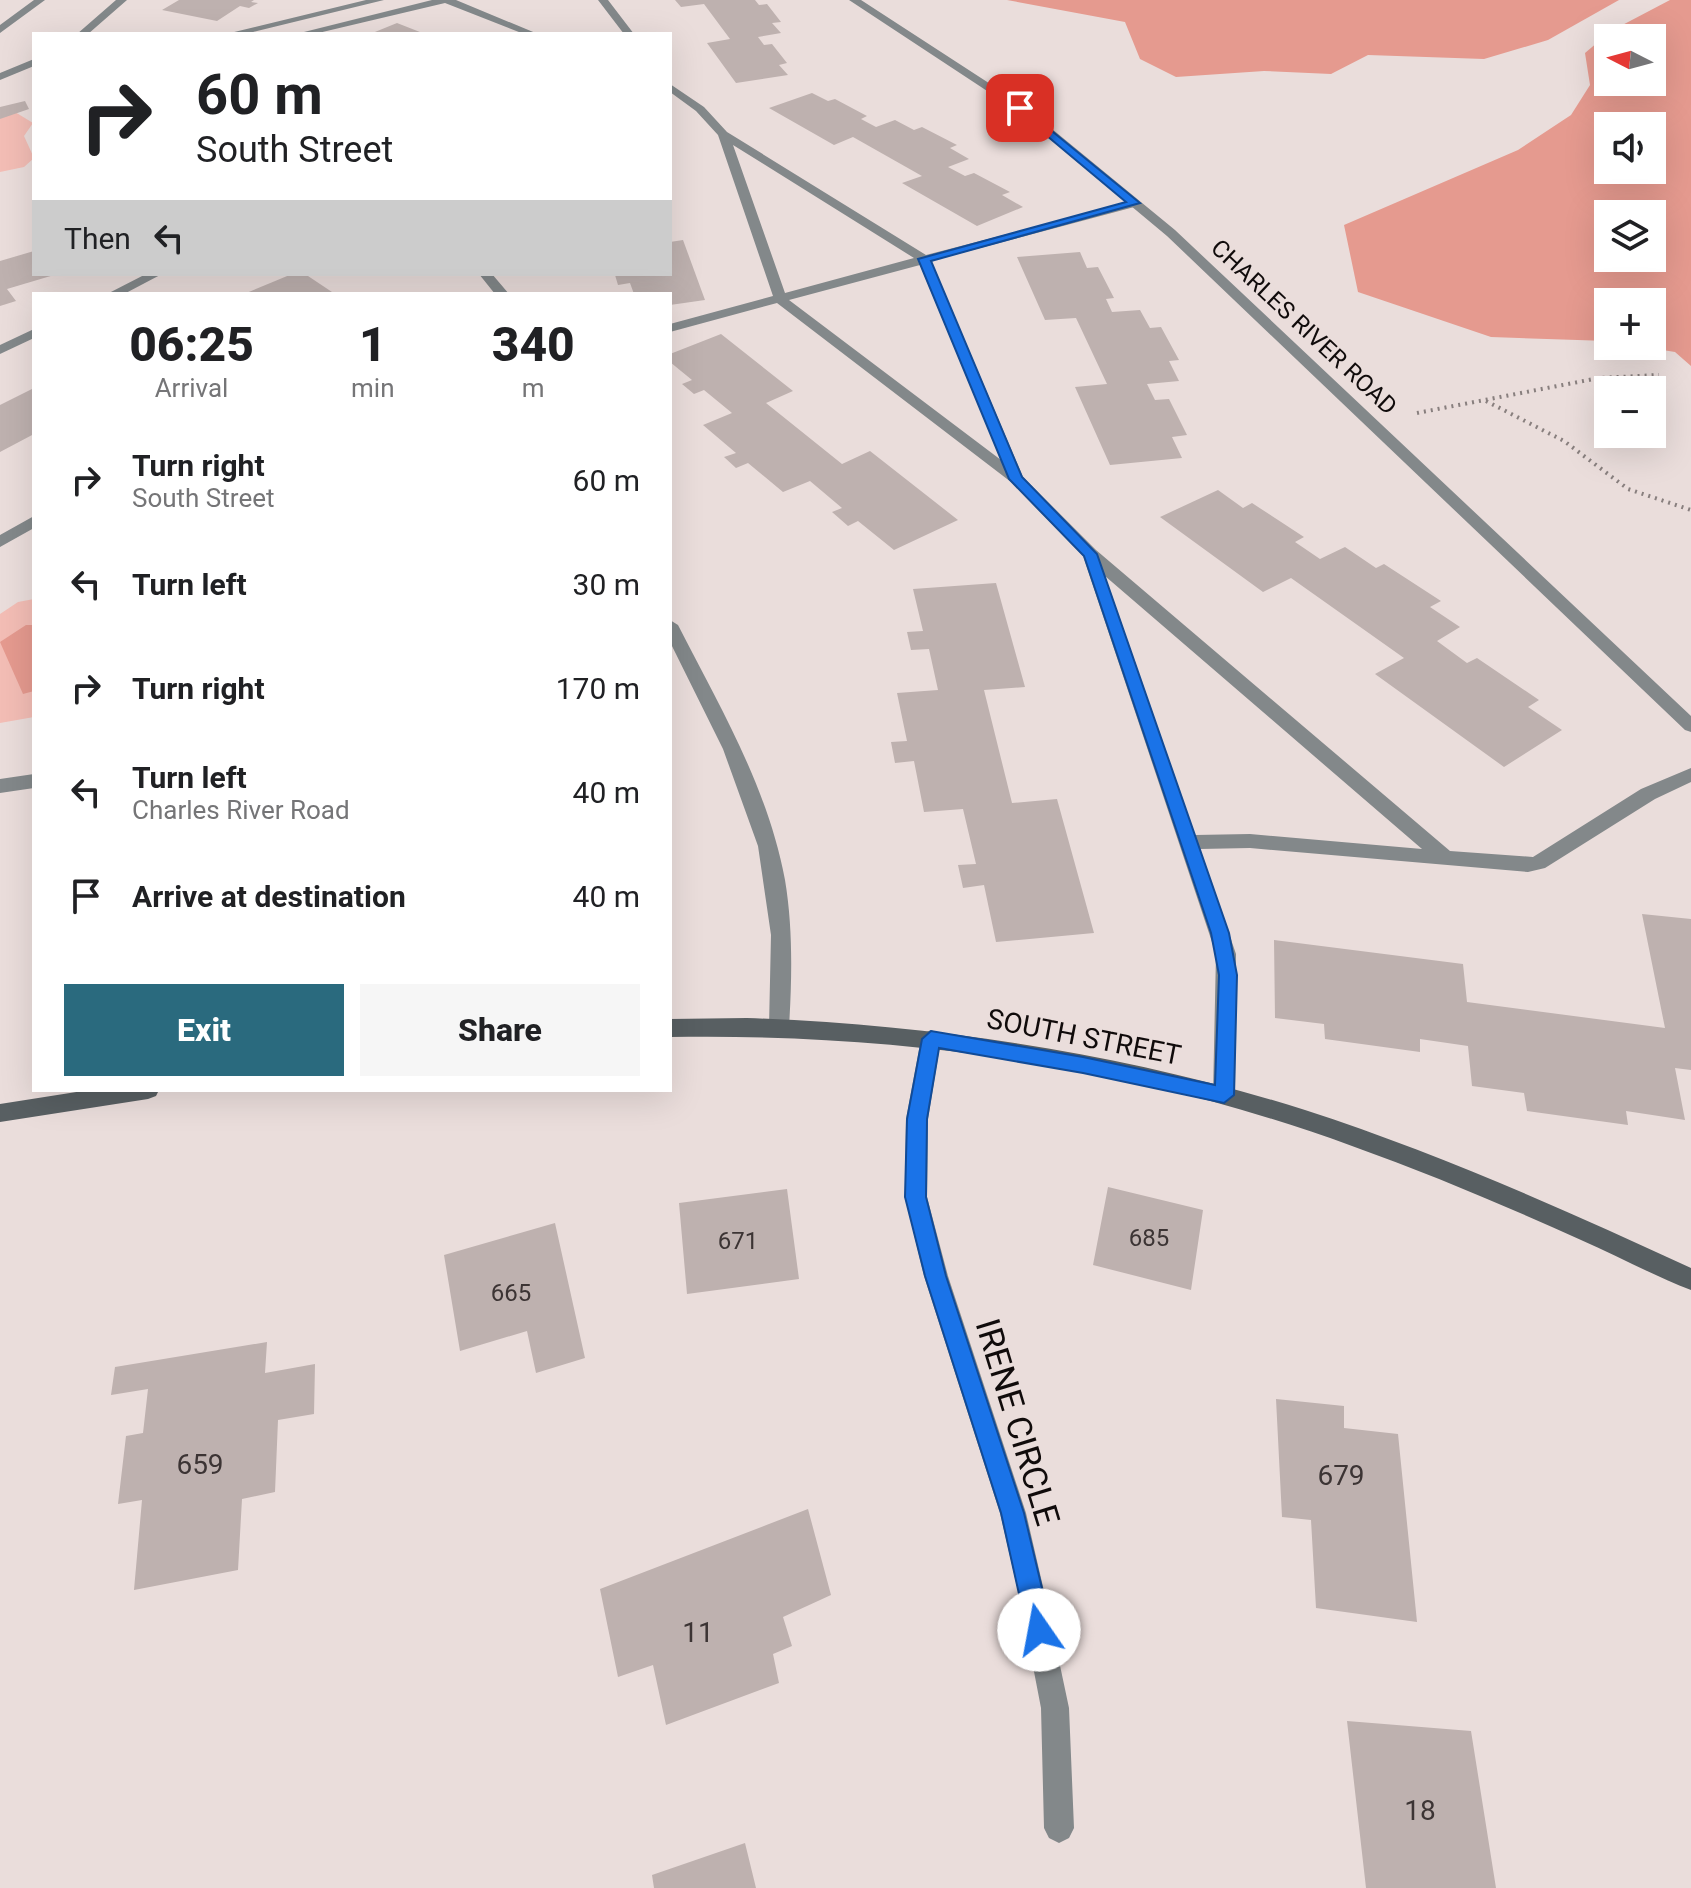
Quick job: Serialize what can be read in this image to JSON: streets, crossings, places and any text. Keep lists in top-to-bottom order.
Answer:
{
  "streets": {
    "main road": ["SOUTH STREET"],
    "street": ["CHARLES RIVER ROAD", "IRENE CIRCLE"]
  },
  "crossings": [
    ["SOUTH STREET", "IRENE CIRCLE"]
  ],
  "house_numbers": [
    "685",
    "671",
    "665",
    "659",
    "679",
    "11",
    "18"
  ],
  "north": "left",
  "page": {
    "map_buttons": ["+", "−"],
    "turn": ["60 m", "South Street"],
    "then": "Then",
    "eta": [
      "06:25",
      "Arrival",
      "1",
      "min",
      "340",
      "m"
    ],
    "list": [
      {
        "name": "Turn right",
        "note": "South Street",
        "value": "60 m"
      },
      {
        "name": "Turn left",
        "value": "30 m"
      },
      {
        "name": "Turn right",
        "value": "170 m"
      },
      {
        "name": "Turn left",
        "note": "Charles River Road",
        "value": "40 m"
      },
      {
        "name": "Arrive at destination",
        "value": "40 m"
      }
    ],
    "buttons": ["Exit", "Share"]
  }
}
